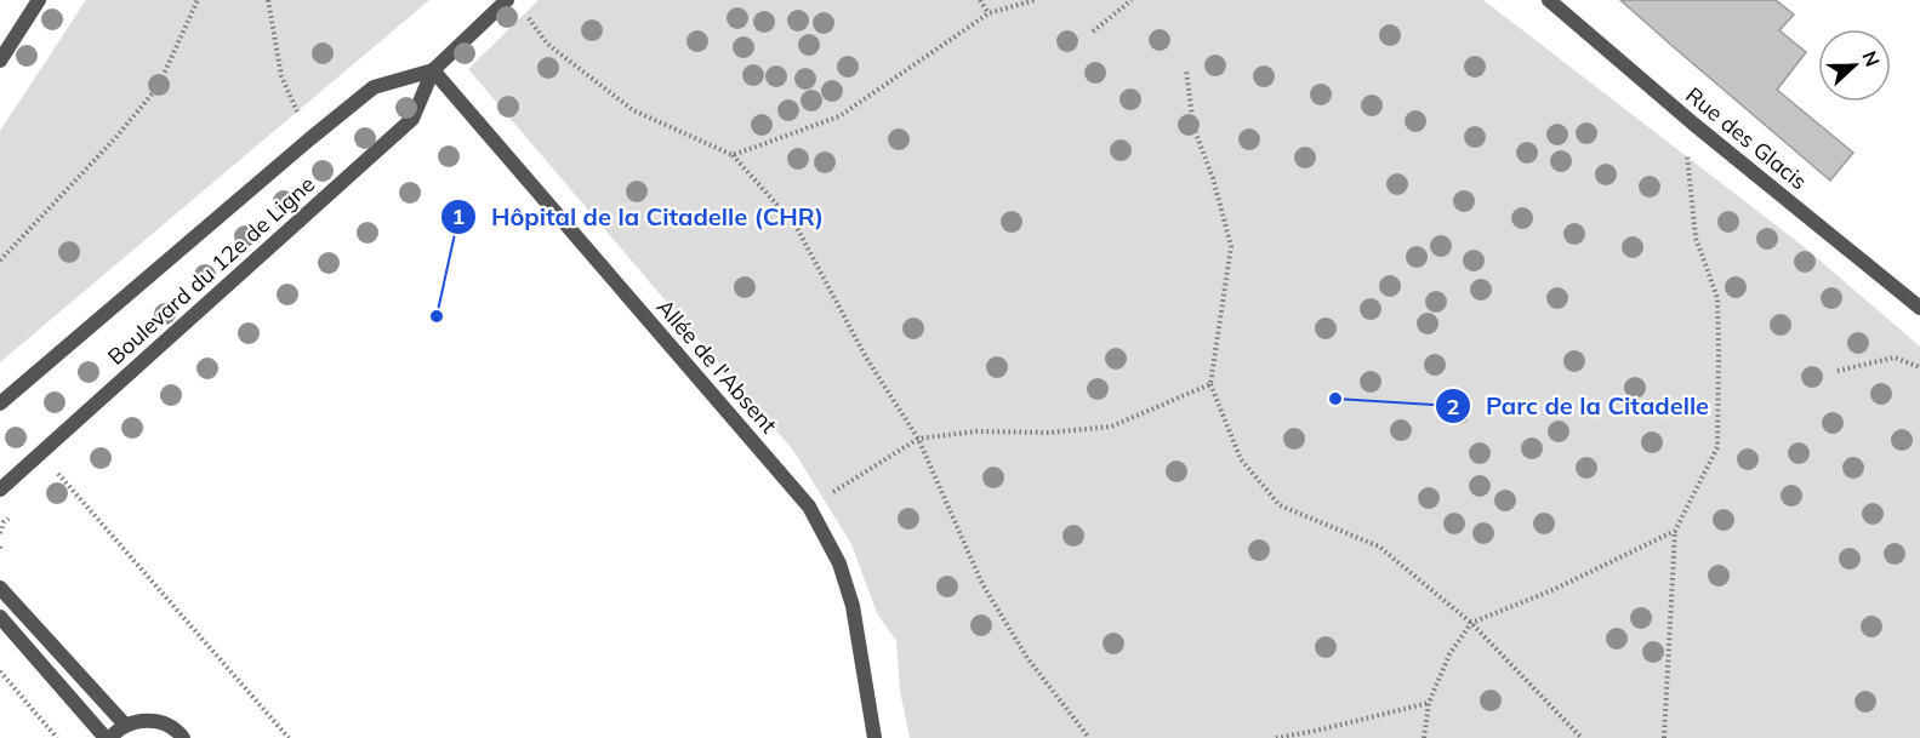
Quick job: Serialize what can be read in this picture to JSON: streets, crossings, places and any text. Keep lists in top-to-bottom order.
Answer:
{
  "streets": {
    "street": ["Rue des Glacis", "Boulevard du 12e de Ligne", "Allée de l'Absent"]
  },
  "crossings": [
    ["Boulevard du 12e de Ligne", "Allée de l'Absent"]
  ],
  "places": ["Hôpital de la Citadelle (CHR)", "Parc de la Citadelle"],
  "north": "right"
}
